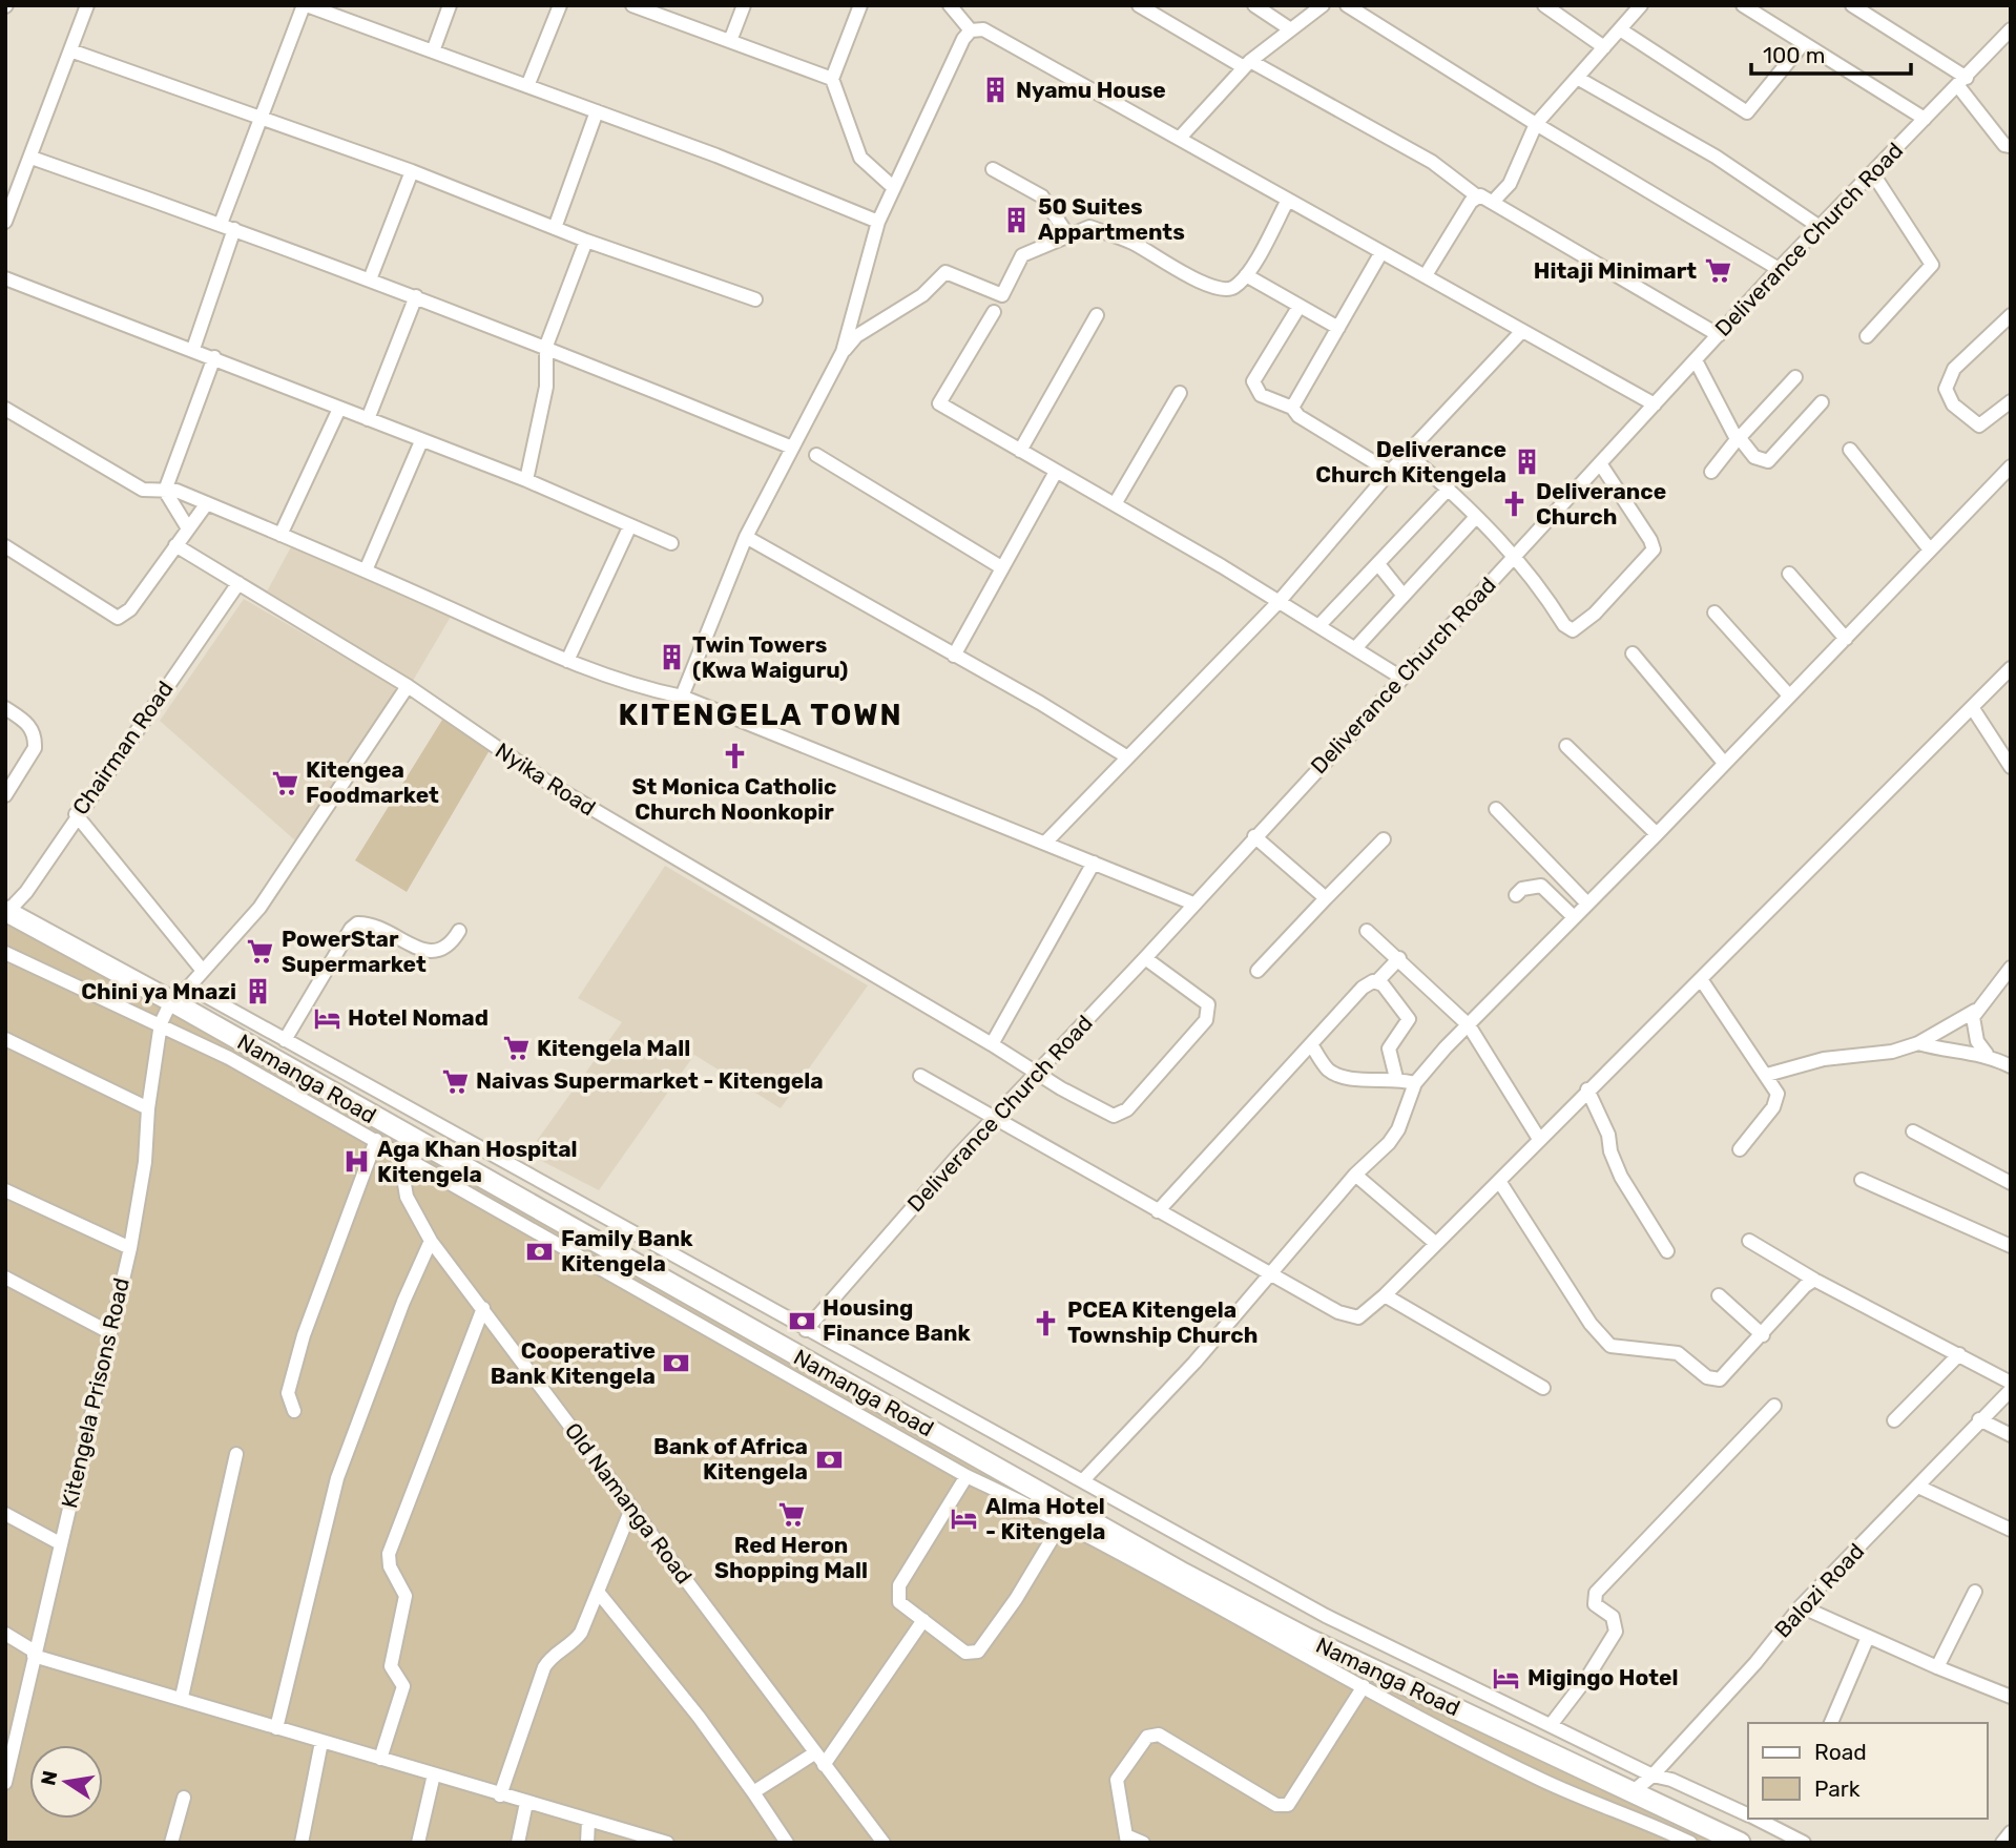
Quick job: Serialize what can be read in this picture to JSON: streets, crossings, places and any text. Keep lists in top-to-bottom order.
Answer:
{
  "streets": {
    "highway": ["Namanga Road"],
    "street": [
      "Deliverance Church Road",
      "Chairman Road",
      "Nyika Road",
      "Kitengela Prisons Road",
      "Old Namanga Road",
      "Balozi Road"
    ]
  },
  "crossings": [
    ["Deliverance Church Road", "Nyika Road"],
    ["Chairman Road", "Nyika Road"],
    ["Chairman Road", "Namanga Road"],
    ["Namanga Road", "Kitengela Prisons Road"],
    ["Namanga Road", "Balozi Road"]
  ],
  "districts": ["KITENGELA TOWN"],
  "places": {
    "building": [
      "Nyamu House",
      "50 Suites Appartments",
      "Deliverance Church Kitengela",
      "Twin Towers (Kwa Waiguru)",
      "Chini ya Mnazi"
    ],
    "supermarket": [
      "Hitaji Minimart",
      "Kitengea Foodmarket",
      "PowerStar Supermarket",
      "Kitengela Mall",
      "Naivas Supermarket - Kitengela",
      "Red Heron Shopping Mall"
    ],
    "church": ["Deliverance Church", "St Monica Catholic Church Noonkopir", "PCEA Kitengela Township Church"],
    "hotel": ["Hotel Nomad", "Alma Hotel - Kitengela", "Migingo Hotel"],
    "hospital": ["Aga Khan Hospital Kitengela"],
    "bank": [
      "Family Bank Kitengela",
      "Housing Finance Bank",
      "Cooperative Bank Kitengela",
      "Bank of Africa Kitengela"
    ]
  },
  "legend": ["Road", "Park"],
  "scale_bar": "100 m",
  "north": "left"
}
